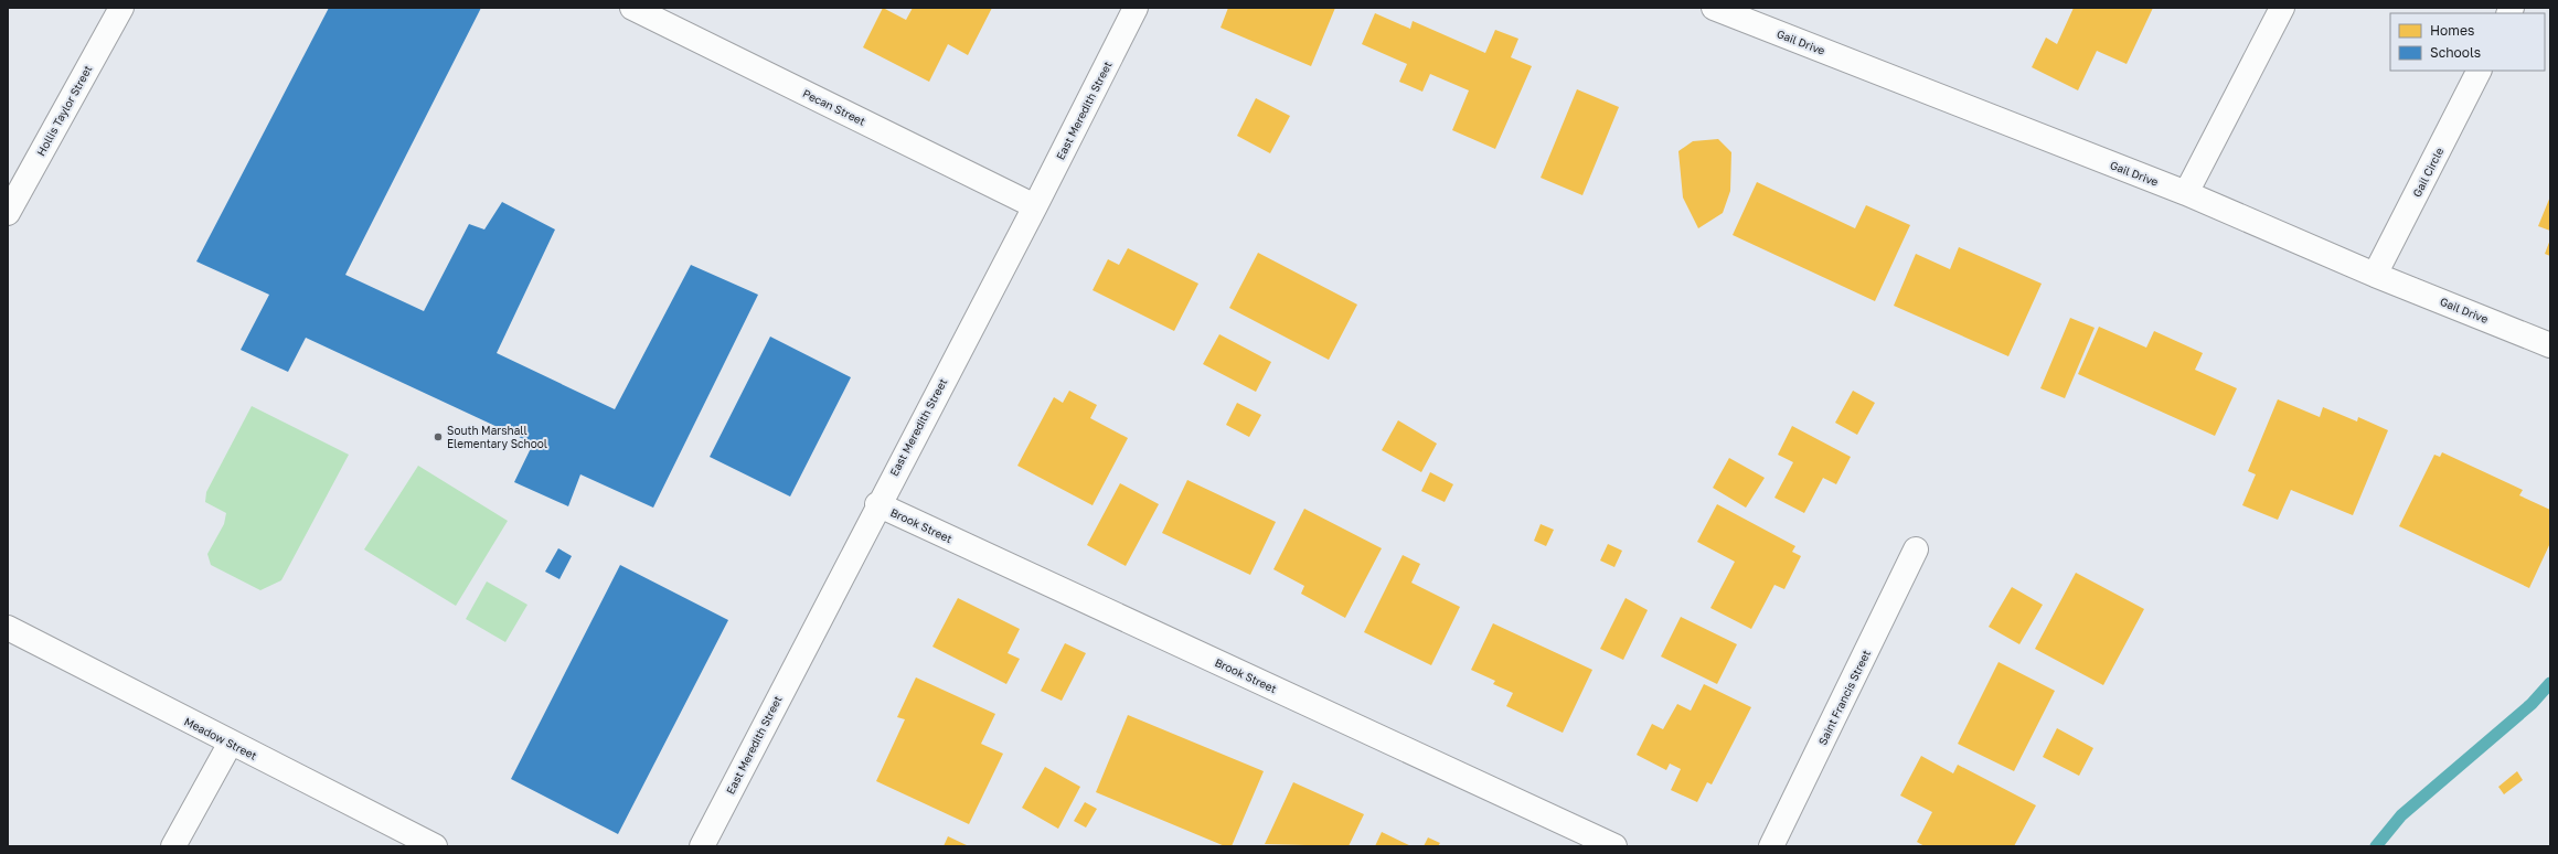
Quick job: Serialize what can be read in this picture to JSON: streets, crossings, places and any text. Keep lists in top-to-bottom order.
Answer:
{
  "streets": {
    "street": [
      "Gail Drive",
      "Pecan Street",
      "Hollis Taylor Street",
      "East Meredith Street",
      "Gail Circle",
      "Brook Street",
      "Saint Francis Street",
      "Meadow Street"
    ]
  },
  "crossings": [
    ["Gail Drive", "Gail Circle"],
    ["Pecan Street", "East Meredith Street"],
    ["East Meredith Street", "Brook Street"]
  ],
  "places": ["South Marshall Elementary School"],
  "legend": ["Homes", "Schools"]
}
